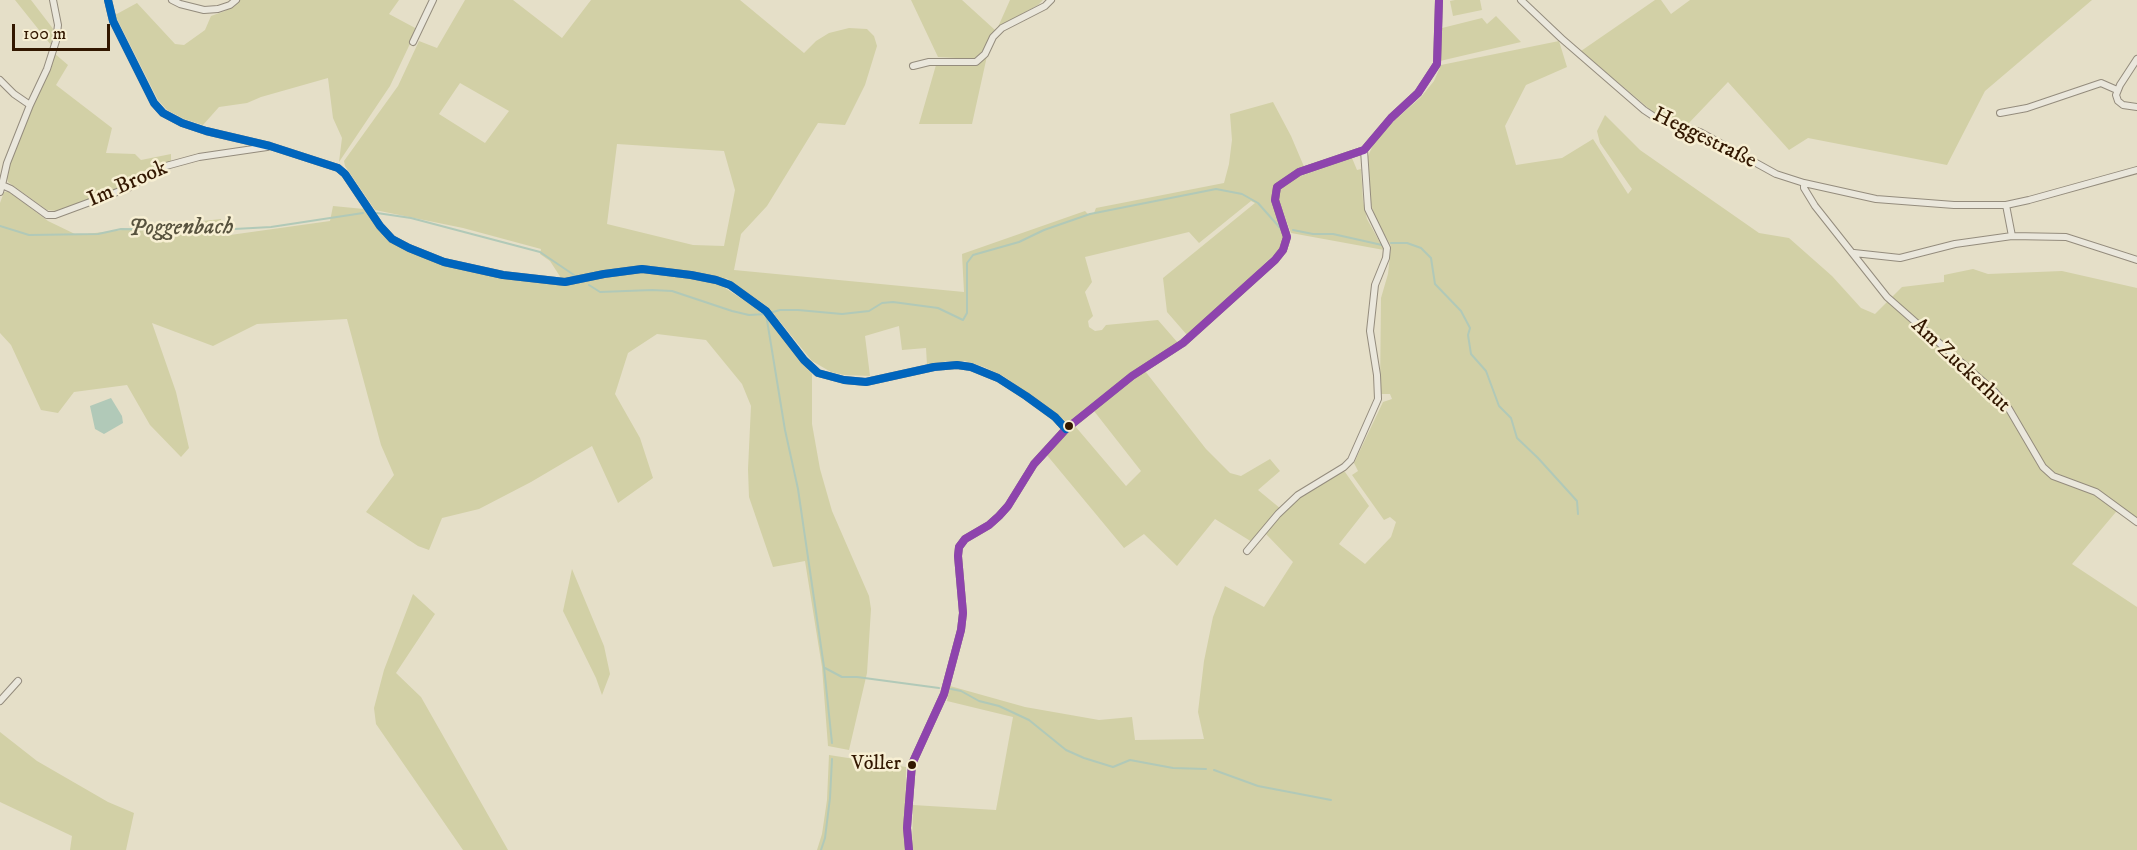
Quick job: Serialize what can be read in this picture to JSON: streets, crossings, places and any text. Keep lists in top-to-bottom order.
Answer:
{
  "streets": {
    "street": ["Heggestraße", "Im Brook", "Am Zuckerhut"]
  },
  "crossings": [
    ["Heggestraße", "Am Zuckerhut"]
  ],
  "water": ["Poggenbach"],
  "places": ["Völler"],
  "scale_bar": "100 m"
}
